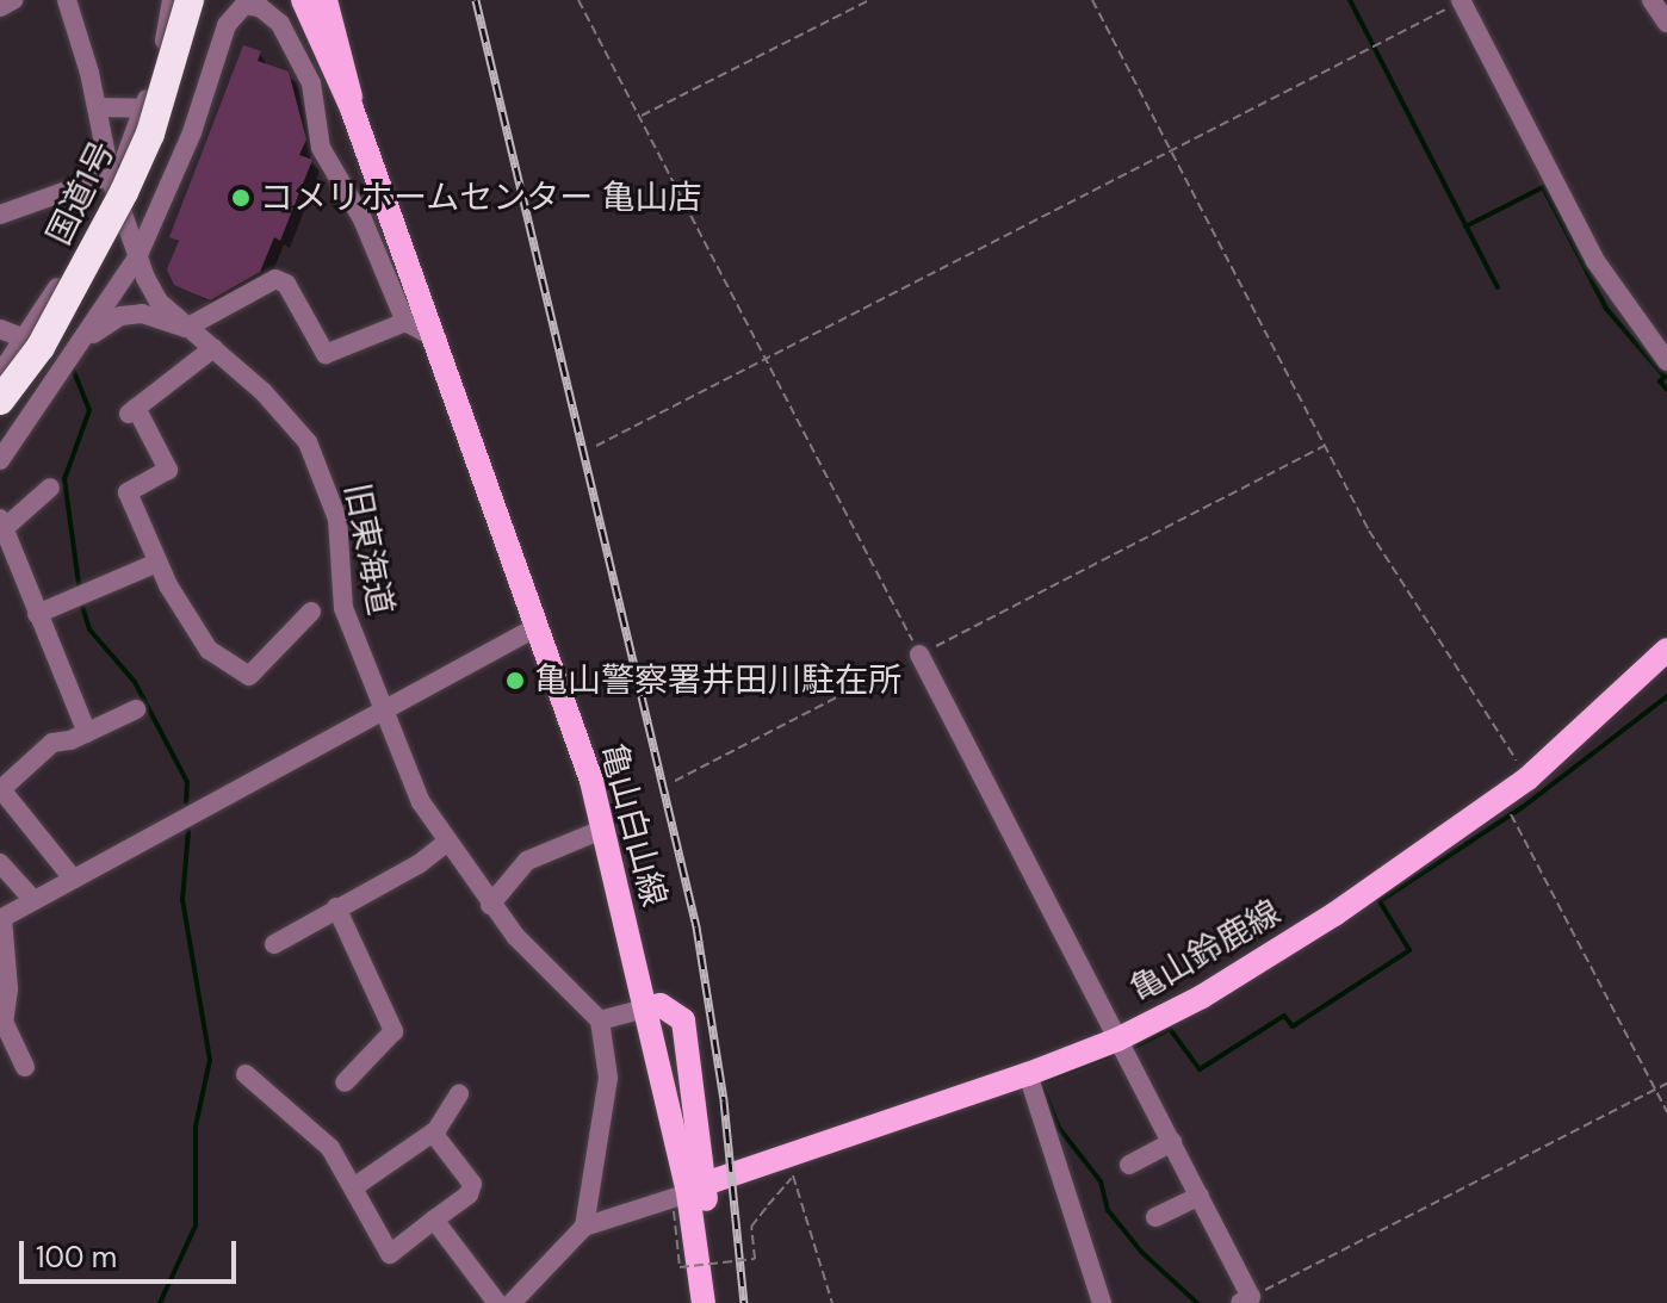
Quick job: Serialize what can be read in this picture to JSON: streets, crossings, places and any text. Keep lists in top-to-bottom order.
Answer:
{
  "streets": {
    "highway": ["国道1号"],
    "main road": ["亀山白山線", "亀山鈴鹿線"],
    "street": ["旧東海道"]
  },
  "crossings": [
    ["亀山白山線", "亀山鈴鹿線"]
  ],
  "places": ["コメリホームセンター 亀山店", "亀山警察署井田川駐在所"],
  "scale_bar": "100 m"
}
